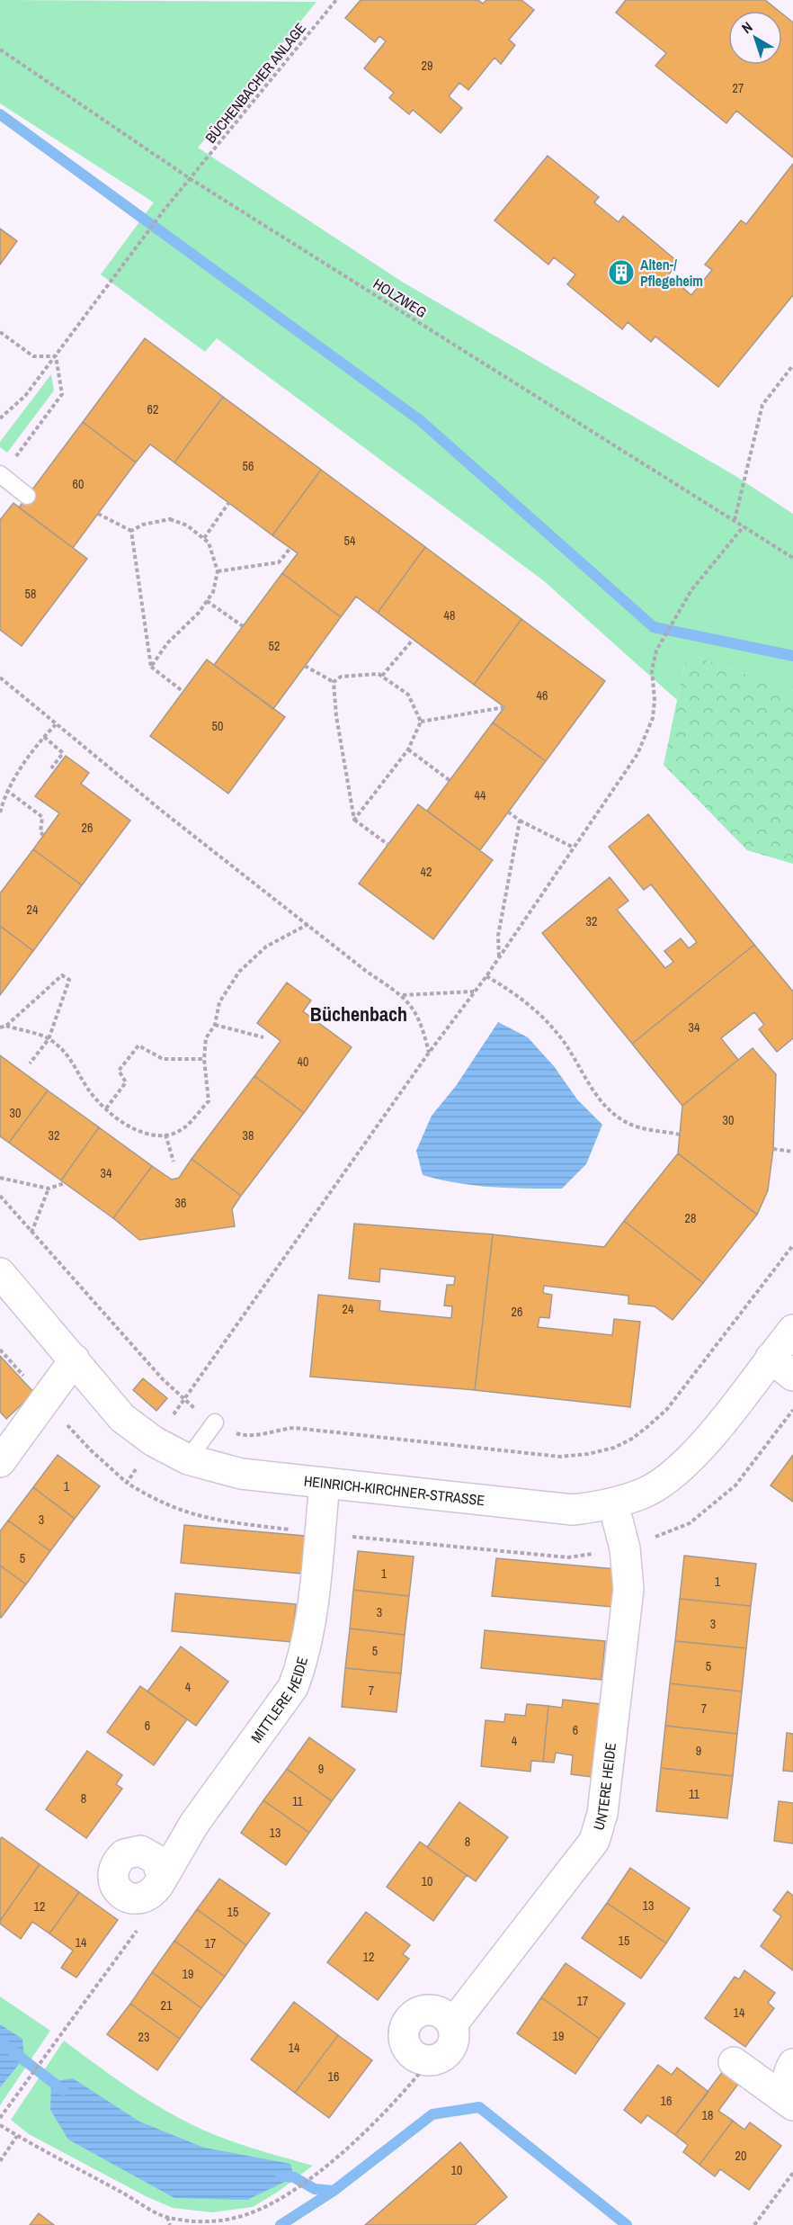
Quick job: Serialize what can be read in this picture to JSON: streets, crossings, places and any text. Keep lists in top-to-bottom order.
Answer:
{
  "streets": {
    "street": ["HEINRICH-KIRCHNER-STRASSE", "MITTLERE HEIDE", "UNTERE HEIDE"],
    "path": ["BÜCHENBACHER ANLAGE", "HOLZWEG"]
  },
  "crossings": [
    ["BÜCHENBACHER ANLAGE", "HOLZWEG"],
    ["HEINRICH-KIRCHNER-STRASSE", "MITTLERE HEIDE"],
    ["HEINRICH-KIRCHNER-STRASSE", "UNTERE HEIDE"]
  ],
  "districts": ["Büchenbach"],
  "places": {
    "building": ["Alten-/ Pflegeheim"]
  },
  "house_numbers": [
    "29",
    "27",
    "62",
    "56",
    "60",
    "54",
    "58",
    "48",
    "52",
    "46",
    "50",
    "44",
    "26",
    "42",
    "24",
    "32",
    "34",
    "40",
    "30",
    "30",
    "32",
    "38",
    "34",
    "36",
    "28",
    "24",
    "26",
    "1",
    "3",
    "5",
    "1",
    "1",
    "3",
    "3",
    "5",
    "5",
    "4",
    "7",
    "7",
    "6",
    "6",
    "4",
    "9",
    "9",
    "11",
    "8",
    "11",
    "13",
    "8",
    "10",
    "13",
    "12",
    "15",
    "15",
    "14",
    "17",
    "12",
    "19",
    "17",
    "21",
    "14",
    "19",
    "23",
    "14",
    "16",
    "16",
    "18",
    "20",
    "10"
  ],
  "north": "top left"
}
